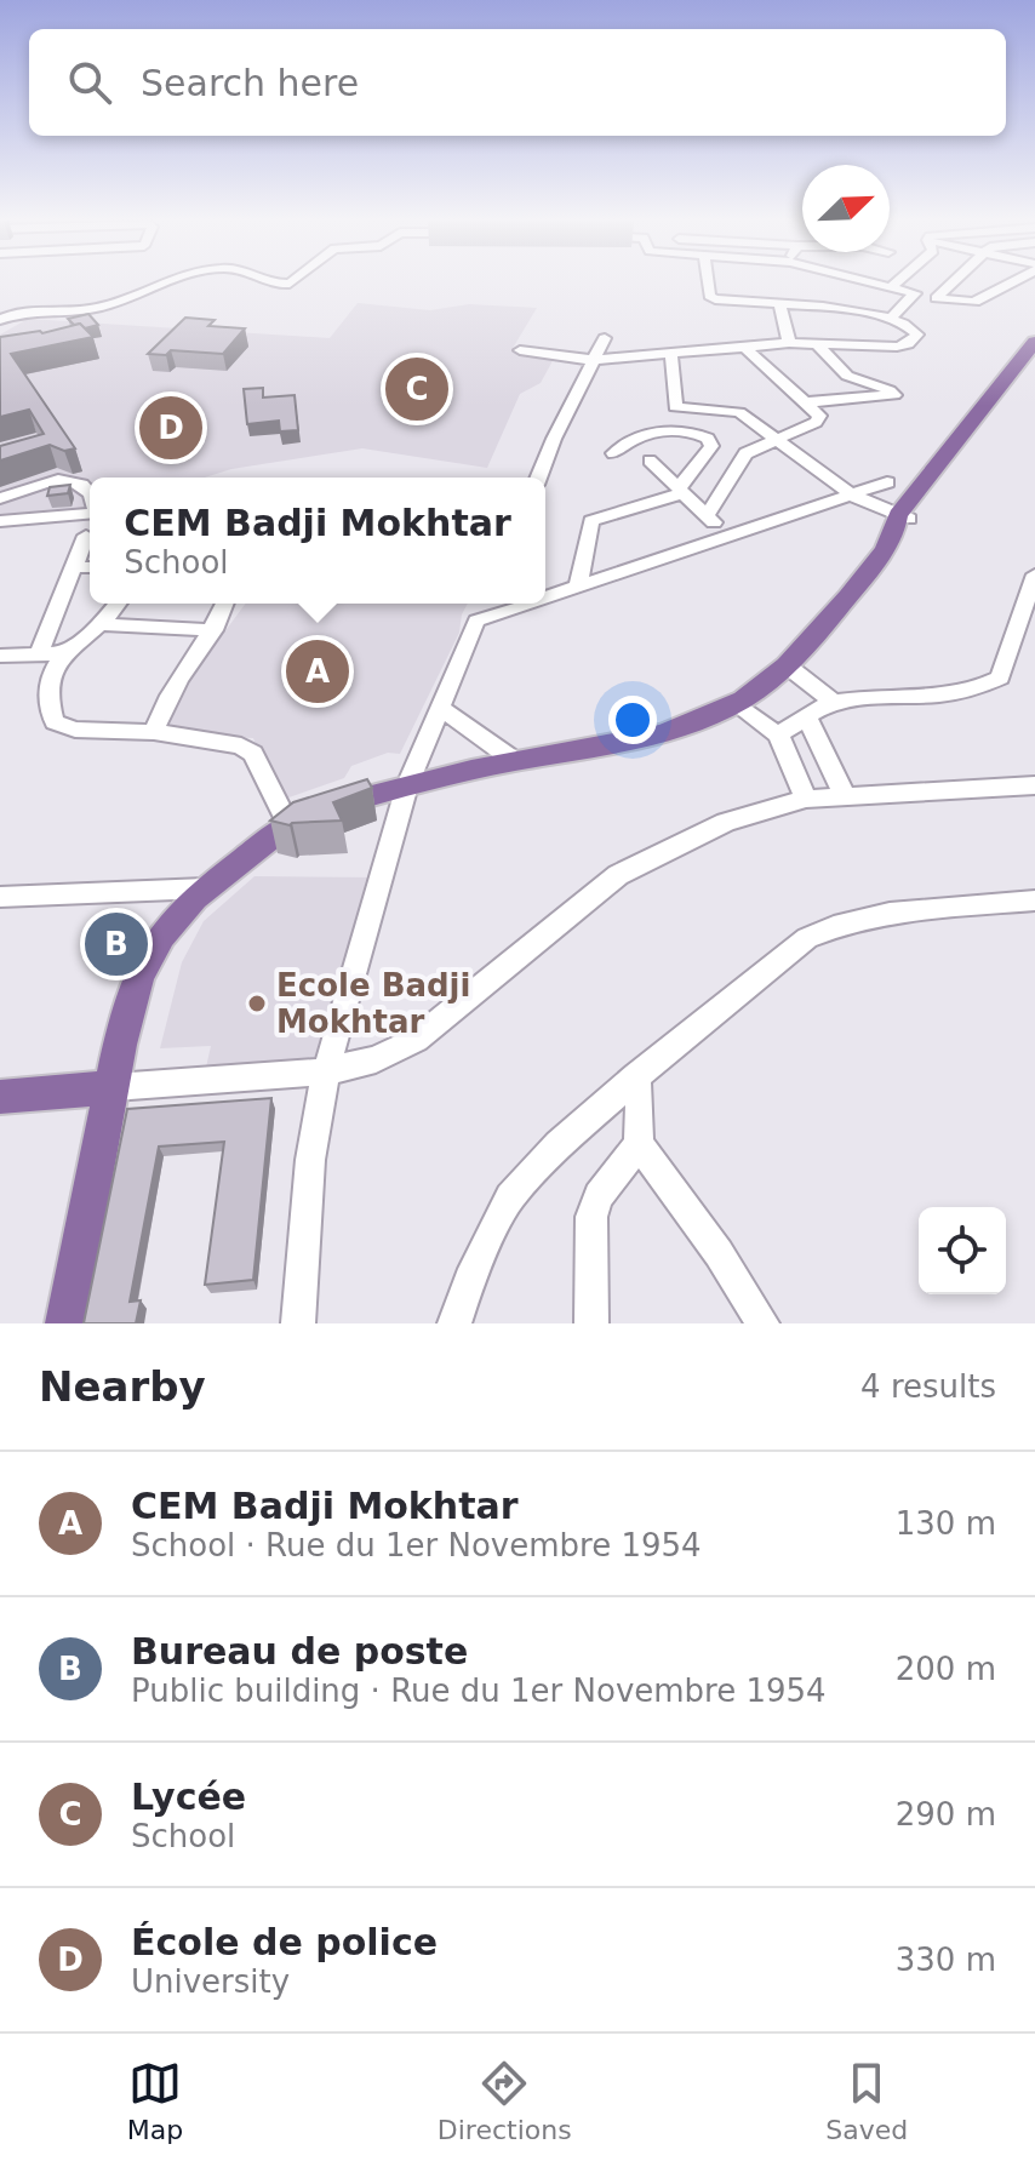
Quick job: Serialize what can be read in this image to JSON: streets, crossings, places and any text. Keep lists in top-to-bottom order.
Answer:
{
  "places": ["Ecole Badji Mokhtar"],
  "north": "top right",
  "page": {
    "search": "Search here",
    "pins": [
      "C",
      "D",
      "A",
      "B"
    ],
    "popup": ["CEM Badji Mokhtar", "School"],
    "heading": ["Nearby", "4 results"],
    "list": [
      {
        "mark": "A",
        "name": "CEM Badji Mokhtar",
        "note": "School · Rue du 1er Novembre 1954",
        "value": "130 m"
      },
      {
        "mark": "B",
        "name": "Bureau de poste",
        "note": "Public building · Rue du 1er Novembre 1954",
        "value": "200 m"
      },
      {
        "mark": "C",
        "name": "Lycée",
        "note": "School",
        "value": "290 m"
      },
      {
        "mark": "D",
        "name": "École de police",
        "note": "University",
        "value": "330 m"
      }
    ],
    "nav": ["Map", "Directions", "Saved"]
  }
}
